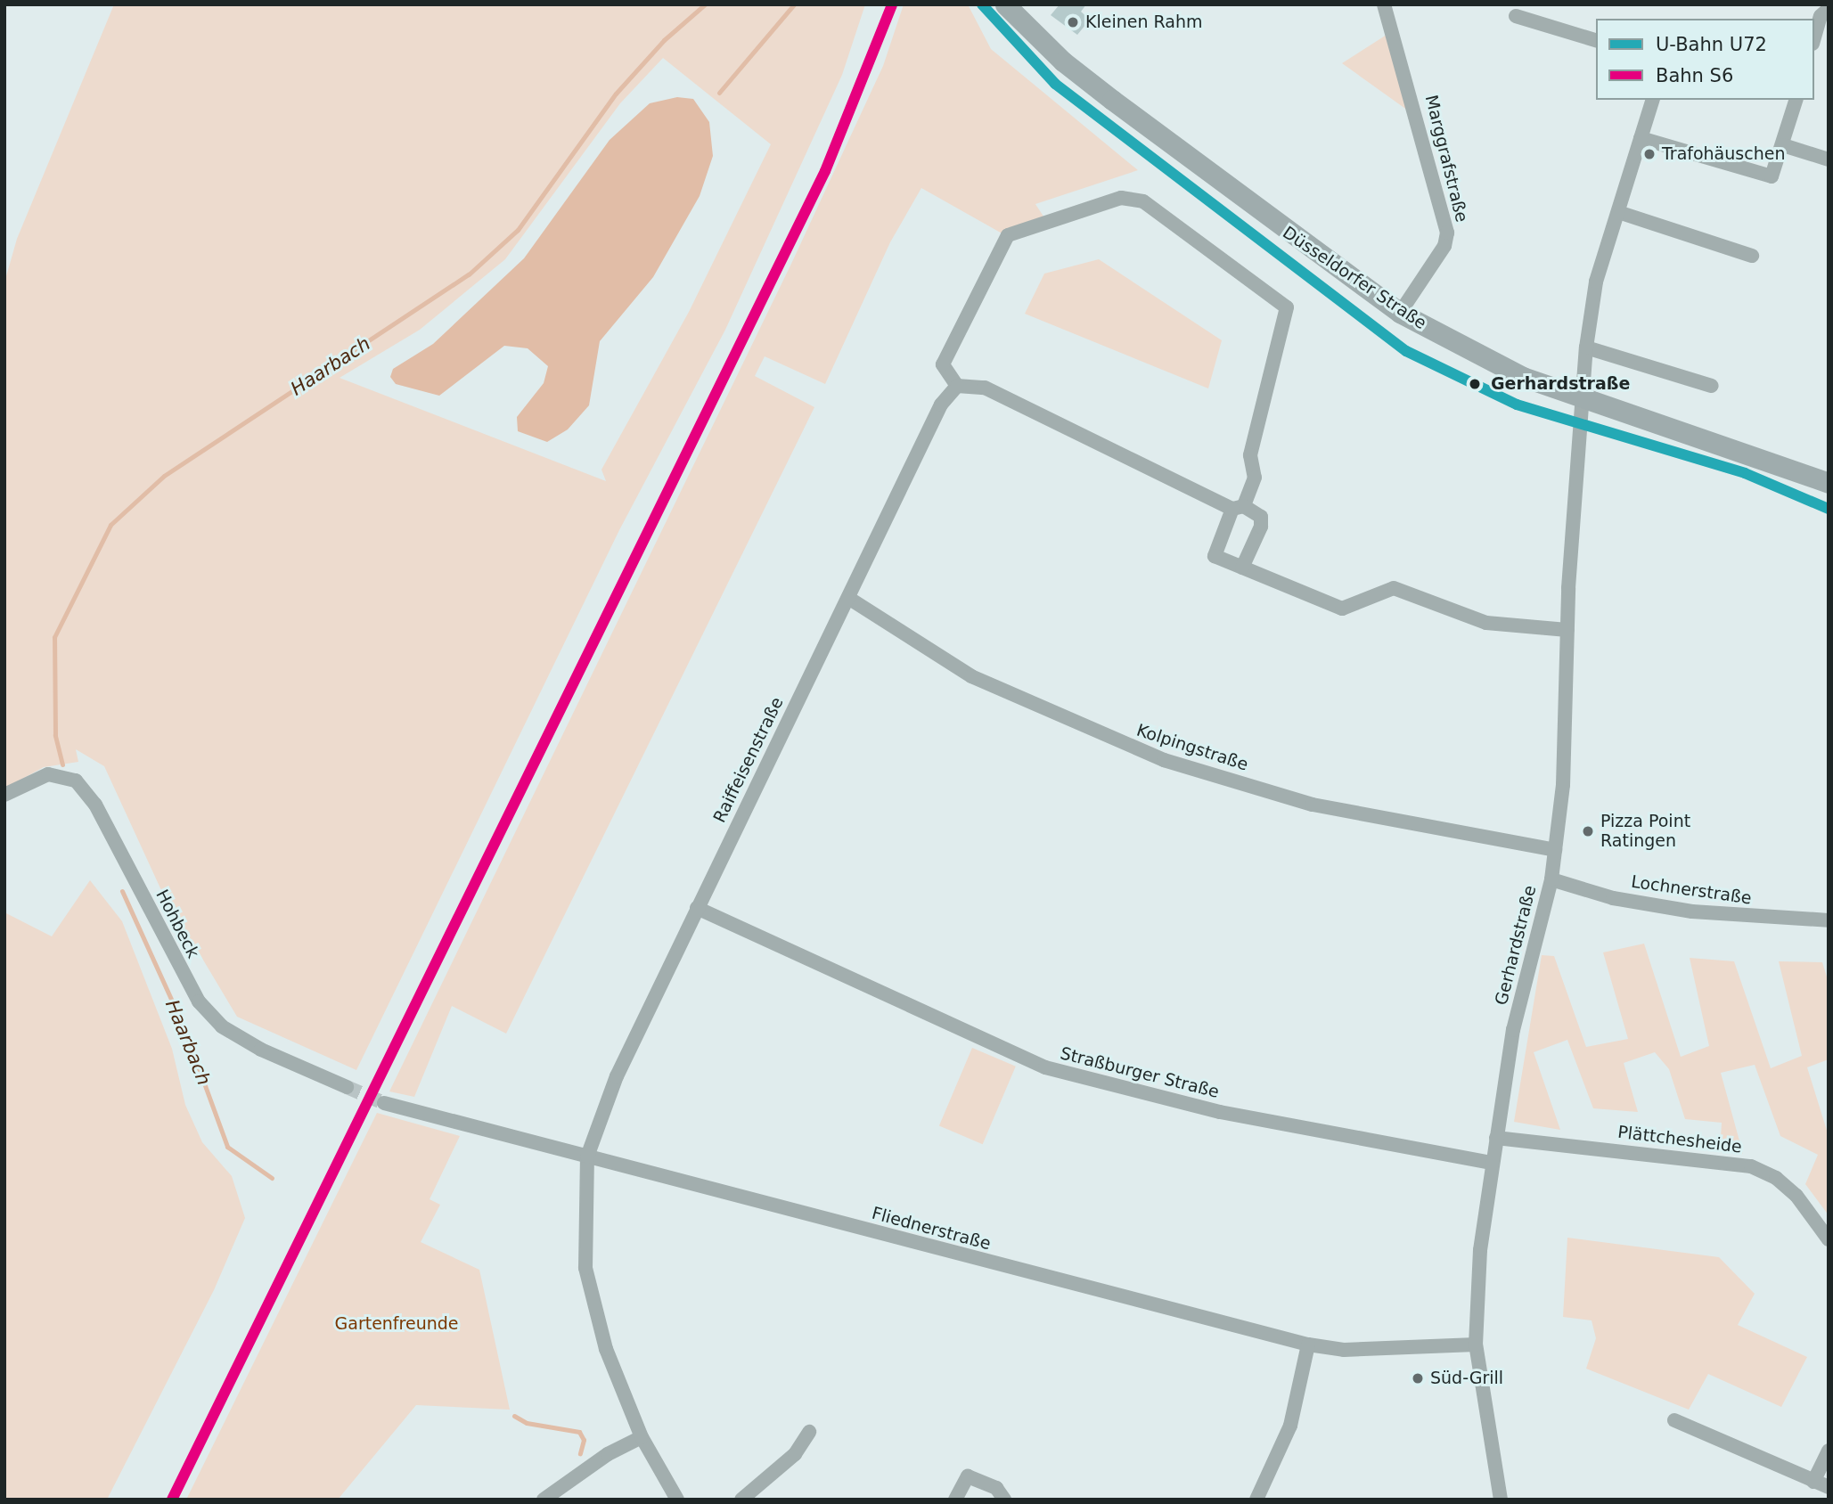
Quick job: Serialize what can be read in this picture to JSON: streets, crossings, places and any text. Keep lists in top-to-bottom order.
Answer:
{
  "streets": {
    "main road": ["Düsseldorfer Straße"],
    "street": [
      "Marggrafstraße",
      "Kolpingstraße",
      "Raiffeisenstraße",
      "Lochnerstraße",
      "Hohbeck",
      "Gerhardstraße",
      "Straßburger Straße",
      "Plättchesheide",
      "Fliednerstraße"
    ]
  },
  "crossings": [
    ["Marggrafstraße", "Düsseldorfer Straße"],
    ["Düsseldorfer Straße", "Gerhardstraße"],
    ["Kolpingstraße", "Raiffeisenstraße"],
    ["Kolpingstraße", "Gerhardstraße"],
    ["Raiffeisenstraße", "Straßburger Straße"],
    ["Raiffeisenstraße", "Fliednerstraße"],
    ["Lochnerstraße", "Gerhardstraße"],
    ["Gerhardstraße", "Straßburger Straße"],
    ["Gerhardstraße", "Plättchesheide"],
    ["Gerhardstraße", "Fliednerstraße"]
  ],
  "water": ["Haarbach"],
  "parks": ["Gartenfreunde"],
  "places": [
    "Kleinen Rahm",
    "Trafohäuschen",
    "Gerhardstraße",
    "Pizza Point Ratingen",
    "Süd-Grill"
  ],
  "lines": ["metro line U72", "rail line S6"],
  "legend": ["U-Bahn U72", "Bahn S6"]
}
